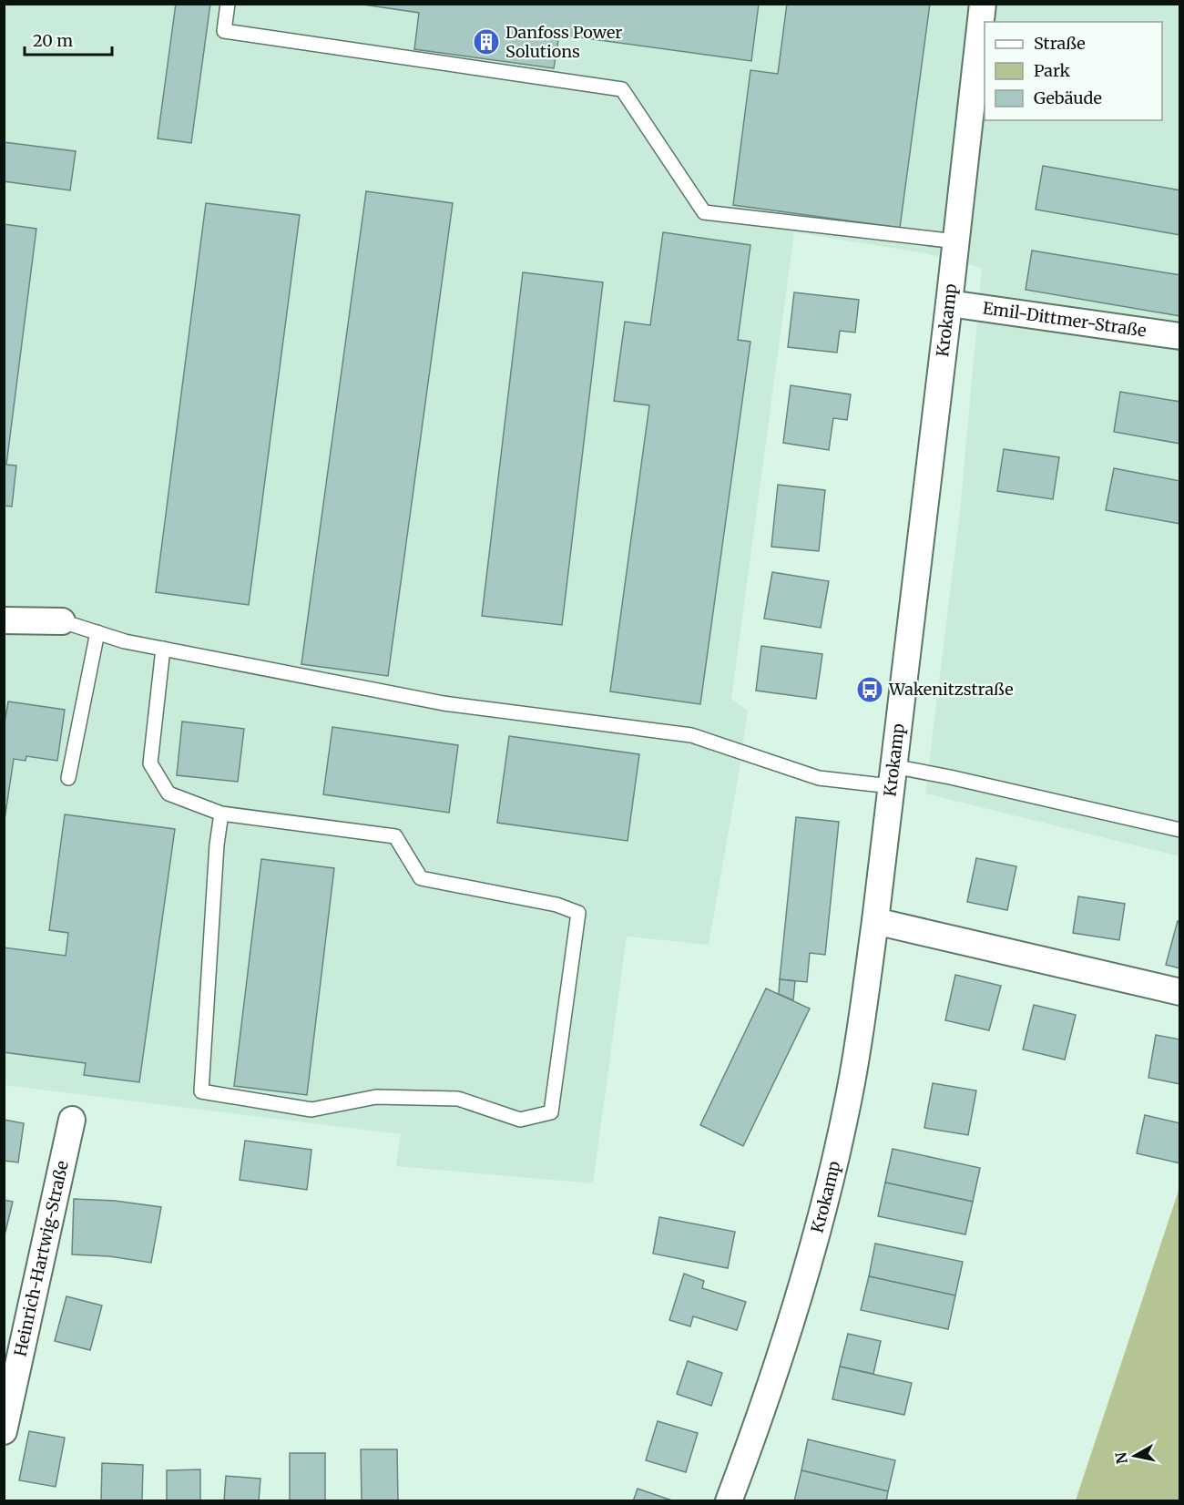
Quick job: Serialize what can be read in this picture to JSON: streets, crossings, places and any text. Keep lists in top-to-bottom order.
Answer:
{
  "streets": {
    "street": ["Emil-Dittmer-Straße", "Krokamp", "Heinrich-Hartwig-Straße"]
  },
  "crossings": [
    ["Emil-Dittmer-Straße", "Krokamp"]
  ],
  "places": {
    "building": ["Danfoss Power Solutions"],
    "bus stop": ["Wakenitzstraße"]
  },
  "legend": ["Straße", "Park", "Gebäude"],
  "scale_bar": "20 m",
  "north": "left"
}
